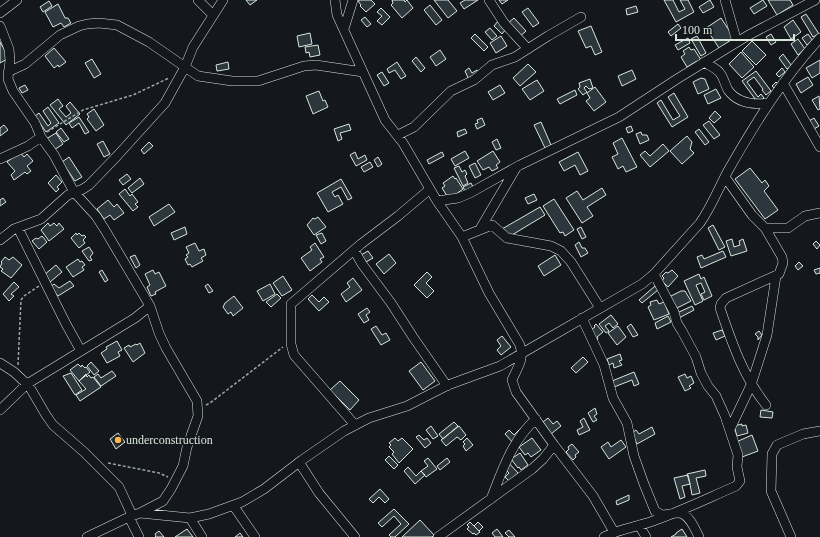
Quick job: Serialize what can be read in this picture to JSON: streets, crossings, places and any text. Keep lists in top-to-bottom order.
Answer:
{
  "places": ["underconstruction"],
  "scale_bar": "100 m"
}
